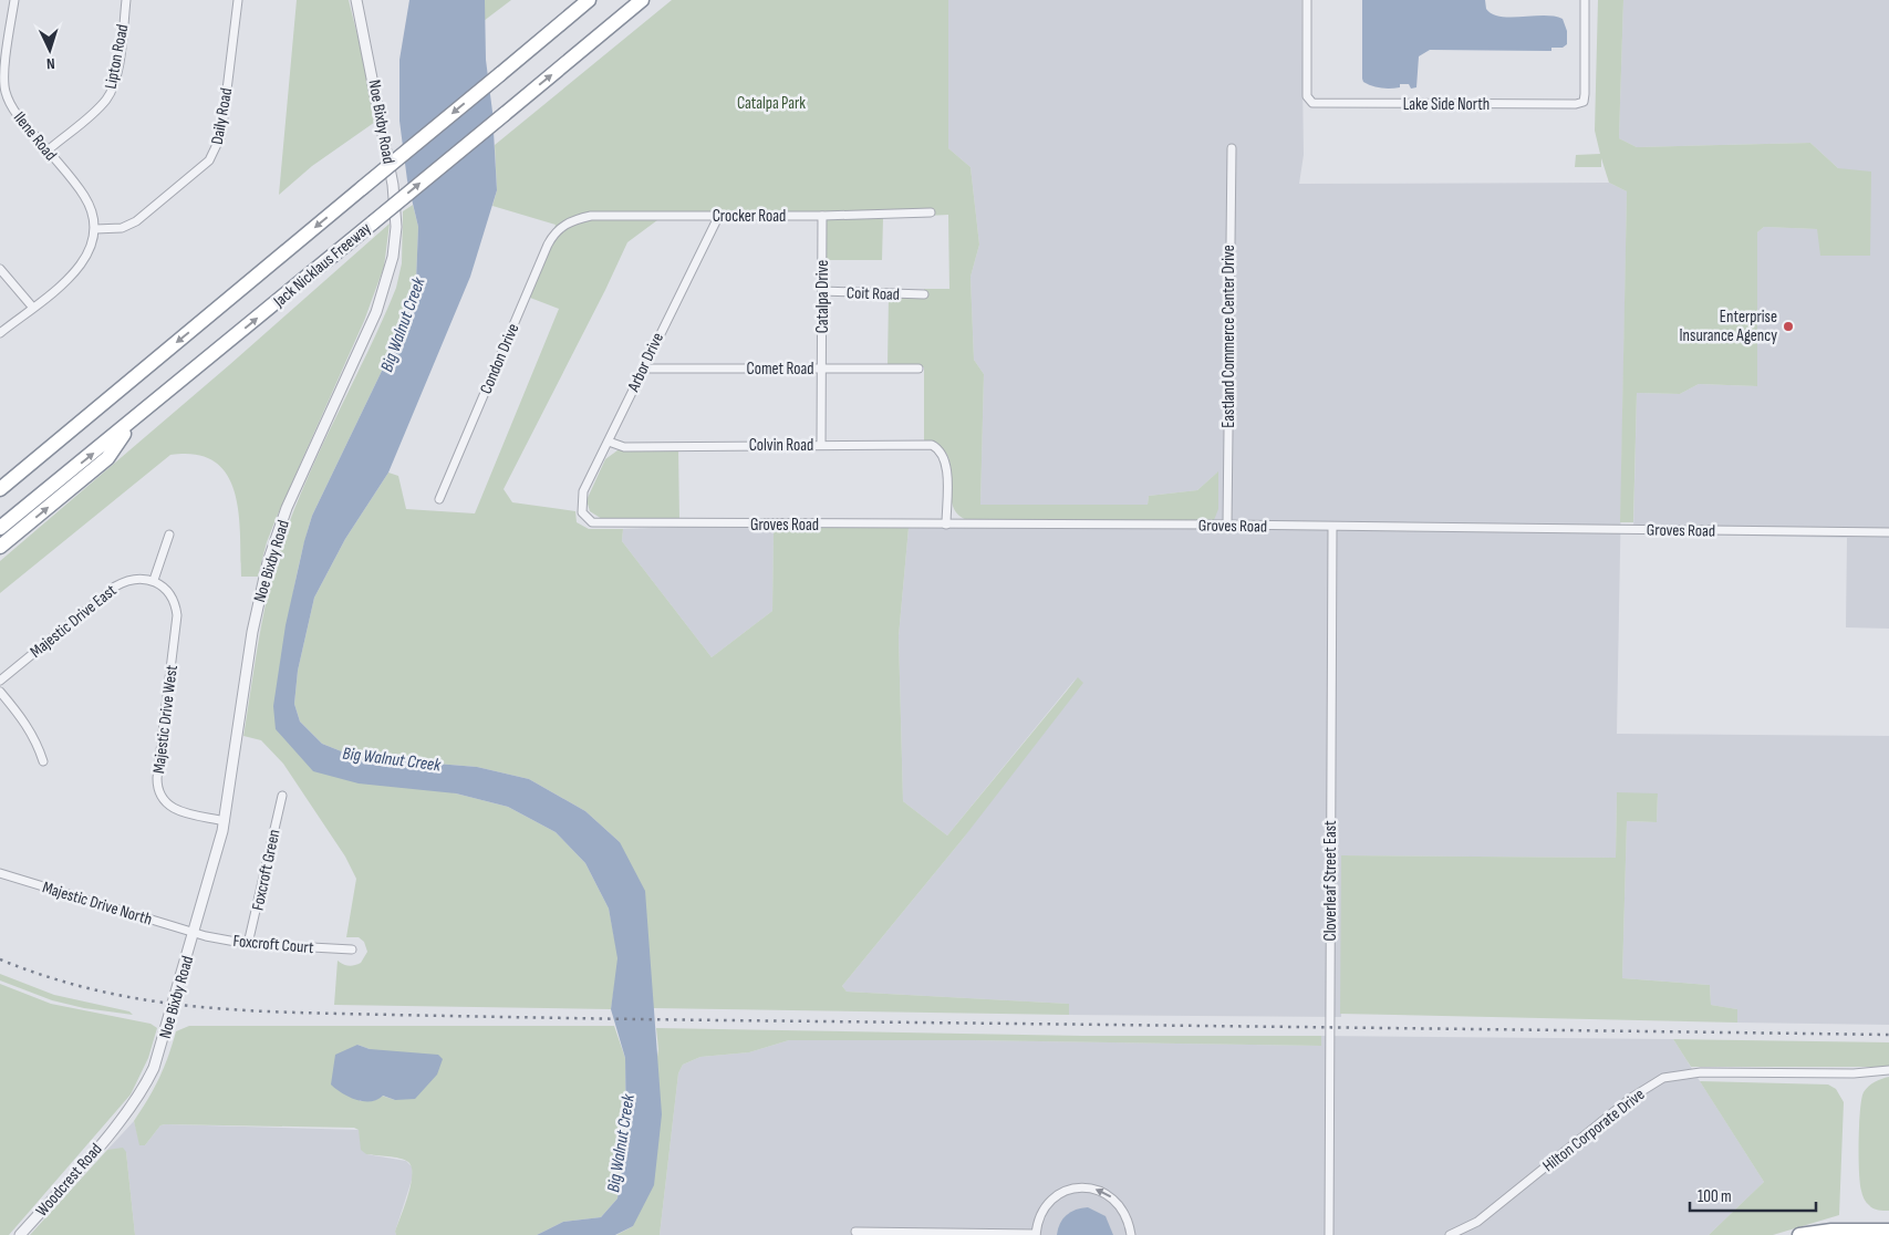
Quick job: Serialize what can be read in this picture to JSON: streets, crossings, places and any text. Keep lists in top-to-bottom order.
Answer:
{
  "streets": {
    "highway": ["Jack Nicklaus Freeway"],
    "street": [
      "Lipton Road",
      "Lake Side North",
      "Daily Road",
      "Noe Bixby Road",
      "Ilene Road",
      "Crocker Road",
      "Coit Road",
      "Catalpa Drive",
      "Eastland Commerce Center Drive",
      "Condon Drive",
      "Arbor Drive",
      "Comet Road",
      "Colvin Road",
      "Groves Road",
      "Majestic Drive East",
      "Majestic Drive West",
      "Foxcroft Green",
      "Cloverleaf Street East",
      "Majestic Drive North",
      "Foxcroft Court",
      "Hilton Corporate Drive",
      "Woodcrest Road"
    ]
  },
  "crossings": [
    ["Lipton Road", "Ilene Road"],
    ["Daily Road", "Ilene Road"],
    ["Noe Bixby Road", "Majestic Drive West"],
    ["Noe Bixby Road", "Majestic Drive North"],
    ["Noe Bixby Road", "Foxcroft Court"],
    ["Noe Bixby Road", "Woodcrest Road"],
    ["Crocker Road", "Catalpa Drive"],
    ["Crocker Road", "Condon Drive"],
    ["Crocker Road", "Arbor Drive"],
    ["Coit Road", "Catalpa Drive"],
    ["Catalpa Drive", "Comet Road"],
    ["Catalpa Drive", "Colvin Road"],
    ["Eastland Commerce Center Drive", "Groves Road"],
    ["Arbor Drive", "Comet Road"],
    ["Arbor Drive", "Colvin Road"],
    ["Arbor Drive", "Groves Road"],
    ["Colvin Road", "Groves Road"],
    ["Groves Road", "Cloverleaf Street East"],
    ["Majestic Drive East", "Majestic Drive West"],
    ["Foxcroft Green", "Foxcroft Court"],
    ["Majestic Drive North", "Foxcroft Court"]
  ],
  "water": ["Big Walnut Creek"],
  "parks": ["Catalpa Park"],
  "places": ["Enterprise Insurance Agency"],
  "scale_bar": "100 m",
  "north": "bottom"
}
